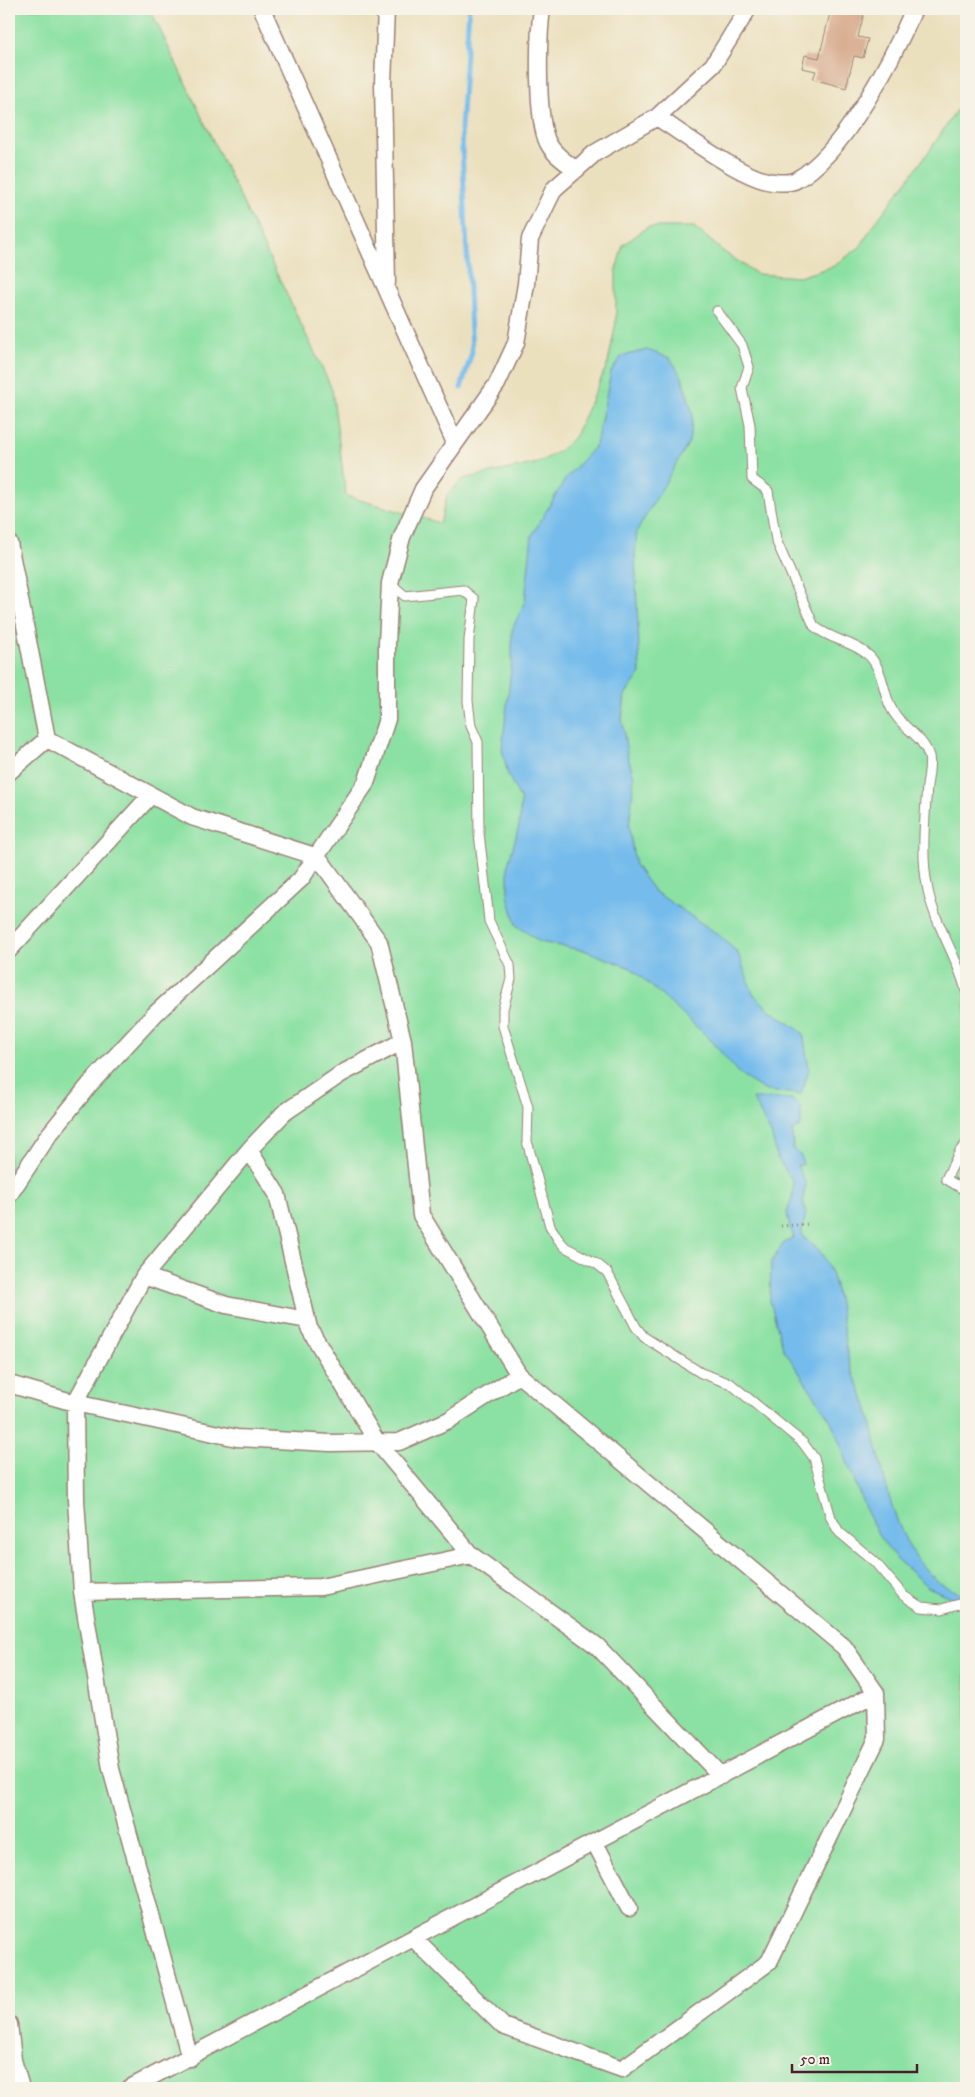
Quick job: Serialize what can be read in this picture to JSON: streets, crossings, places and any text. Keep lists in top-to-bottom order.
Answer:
{
  "scale_bar": "50 m"
}
